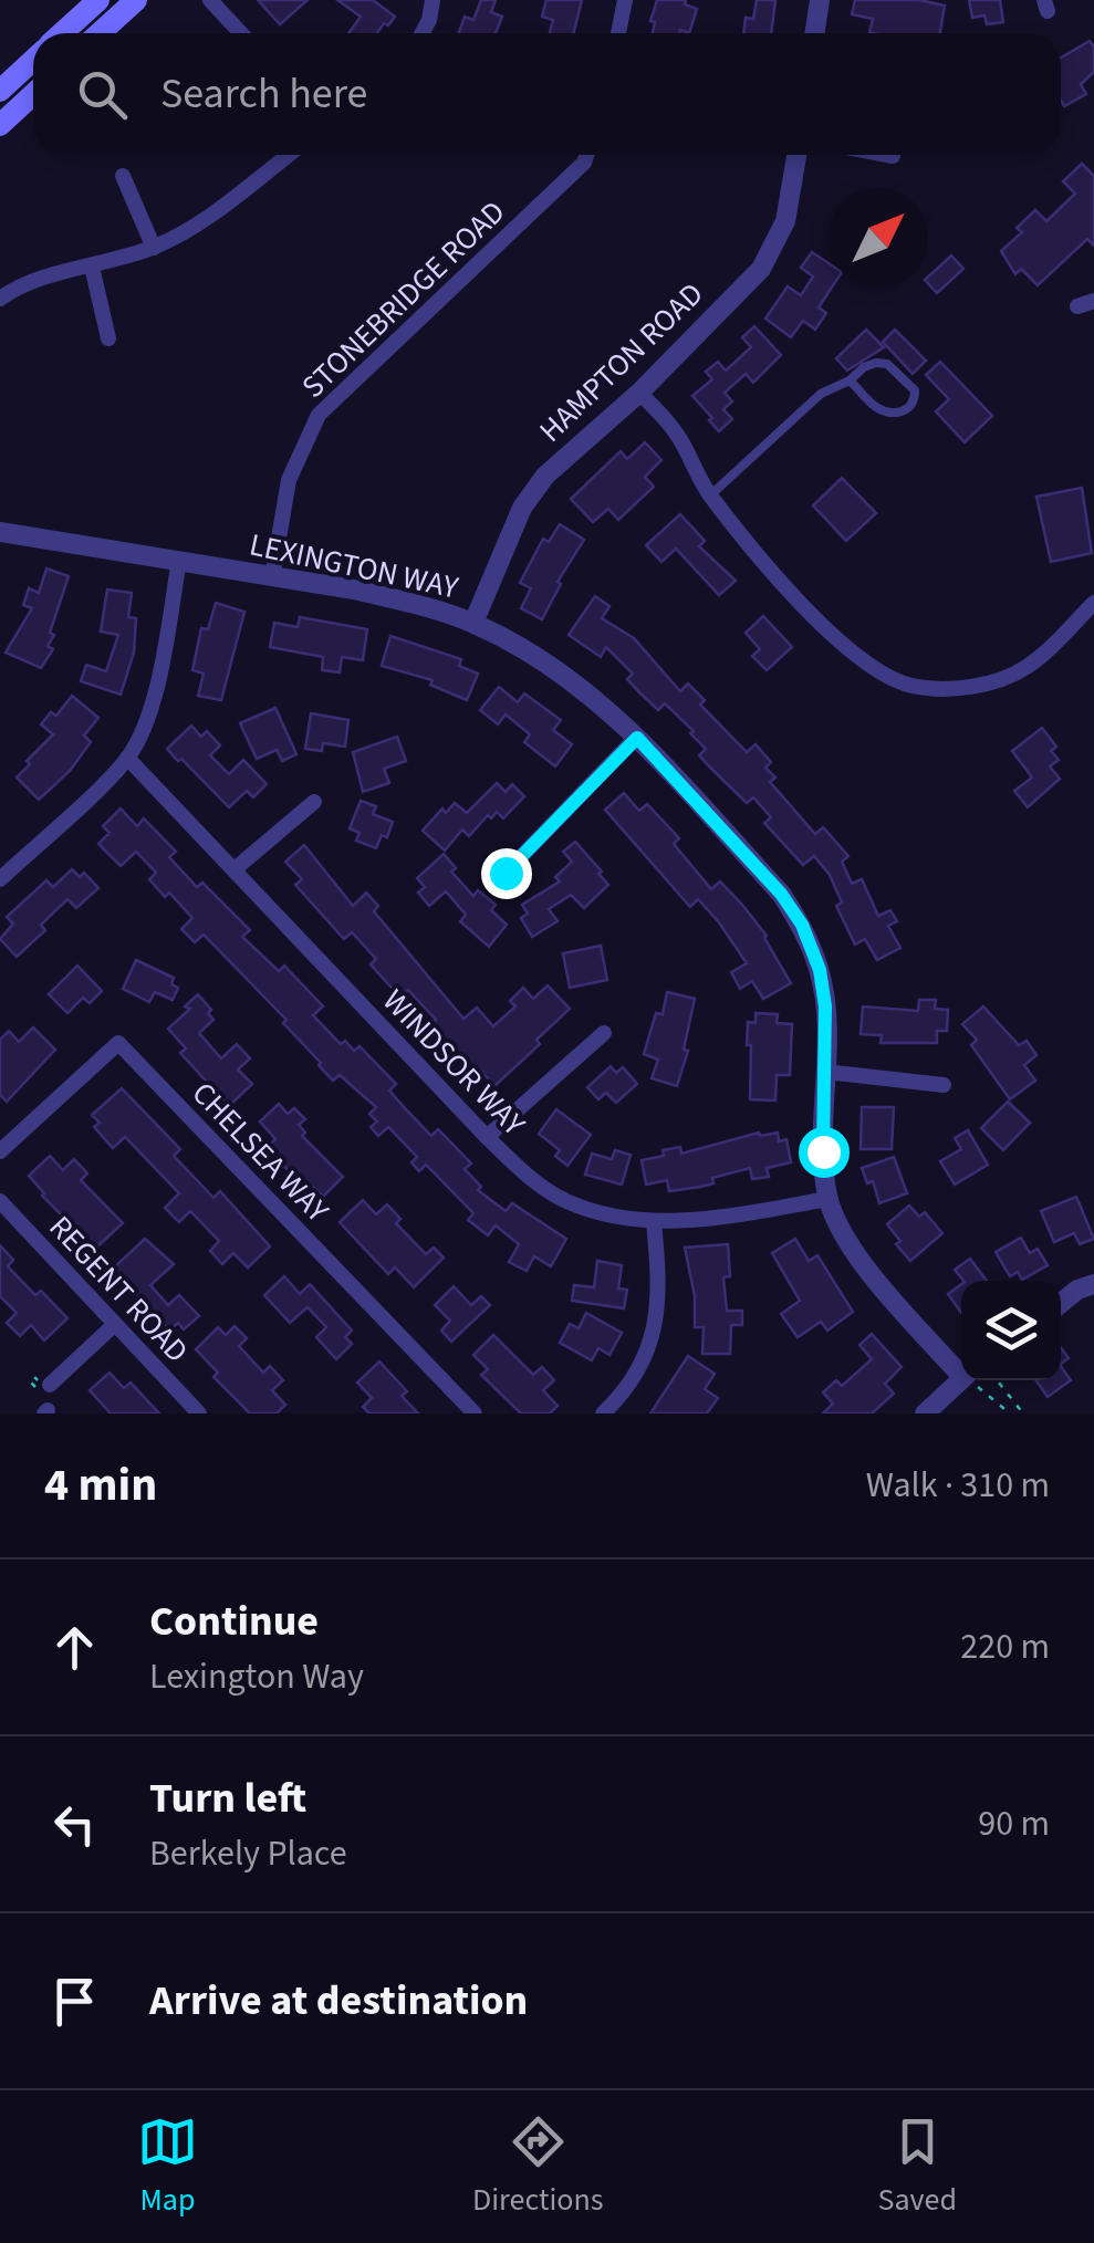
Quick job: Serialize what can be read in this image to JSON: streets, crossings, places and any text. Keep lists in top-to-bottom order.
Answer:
{
  "streets": {
    "street": [
      "STONEBRIDGE ROAD",
      "HAMPTON ROAD",
      "LEXINGTON WAY",
      "WINDSOR WAY",
      "CHELSEA WAY",
      "REGENT ROAD"
    ]
  },
  "crossings": [
    ["STONEBRIDGE ROAD", "LEXINGTON WAY"],
    ["HAMPTON ROAD", "LEXINGTON WAY"],
    ["LEXINGTON WAY", "WINDSOR WAY"]
  ],
  "north": "top right",
  "page": {
    "search": "Search here",
    "heading": ["4 min", "Walk · 310 m"],
    "list": [
      ["Continue", "Lexington Way", "220 m"],
      ["Turn left", "Berkely Place", "90 m"],
      "Arrive at destination"
    ],
    "nav": ["Map", "Directions", "Saved"]
  }
}
